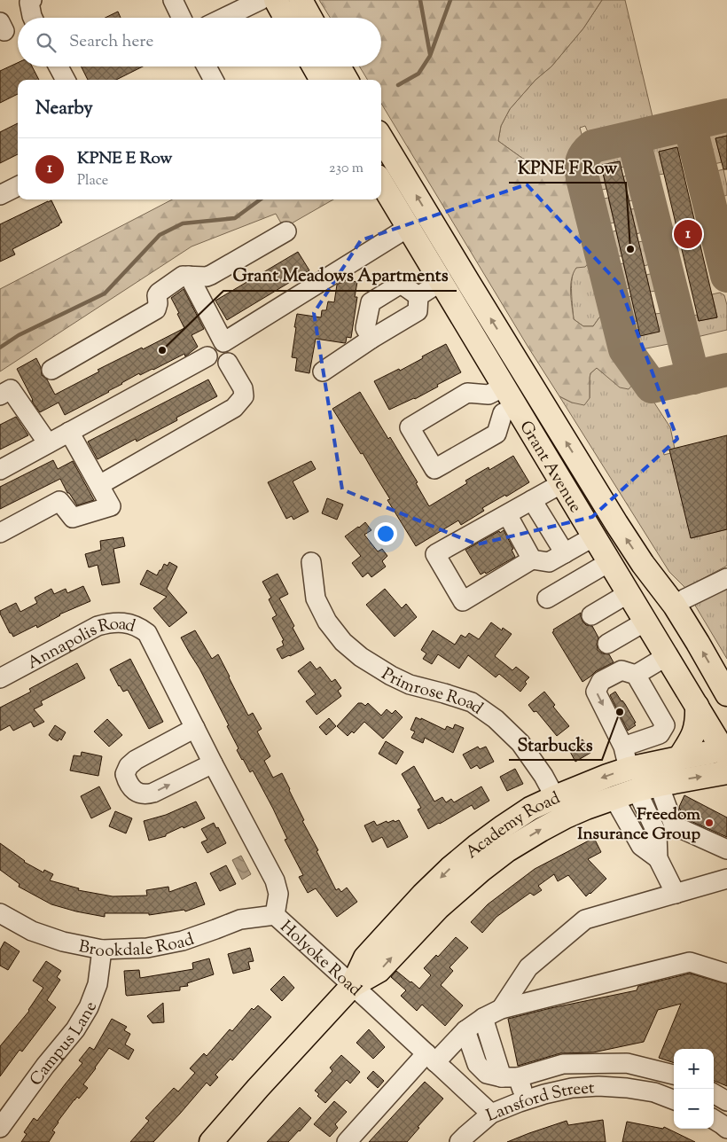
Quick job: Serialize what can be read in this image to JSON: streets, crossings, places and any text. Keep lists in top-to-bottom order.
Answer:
{
  "streets": {
    "main road": ["Grant Avenue", "Academy Road"],
    "street": [
      "Annapolis Road",
      "Primrose Road",
      "Brookdale Road",
      "Holyoke Road",
      "Campus Lane",
      "Lansford Street"
    ]
  },
  "crossings": [
    ["Grant Avenue", "Academy Road"],
    ["Annapolis Road", "Holyoke Road"],
    ["Primrose Road", "Academy Road"],
    ["Academy Road", "Holyoke Road"],
    ["Brookdale Road", "Holyoke Road"],
    ["Brookdale Road", "Campus Lane"],
    ["Holyoke Road", "Lansford Street"]
  ],
  "places": [
    "KPNE F Row",
    "Grant Meadows Apartments",
    "Starbucks",
    "Freedom Insurance Group"
  ],
  "page": {
    "search": "Search here",
    "heading": "Nearby",
    "list": [
      {
        "mark": "1",
        "name": "KPNE E Row",
        "note": "Place",
        "value": "230 m"
      }
    ],
    "pins": "1",
    "map_buttons": ["+", "−"]
  }
}
